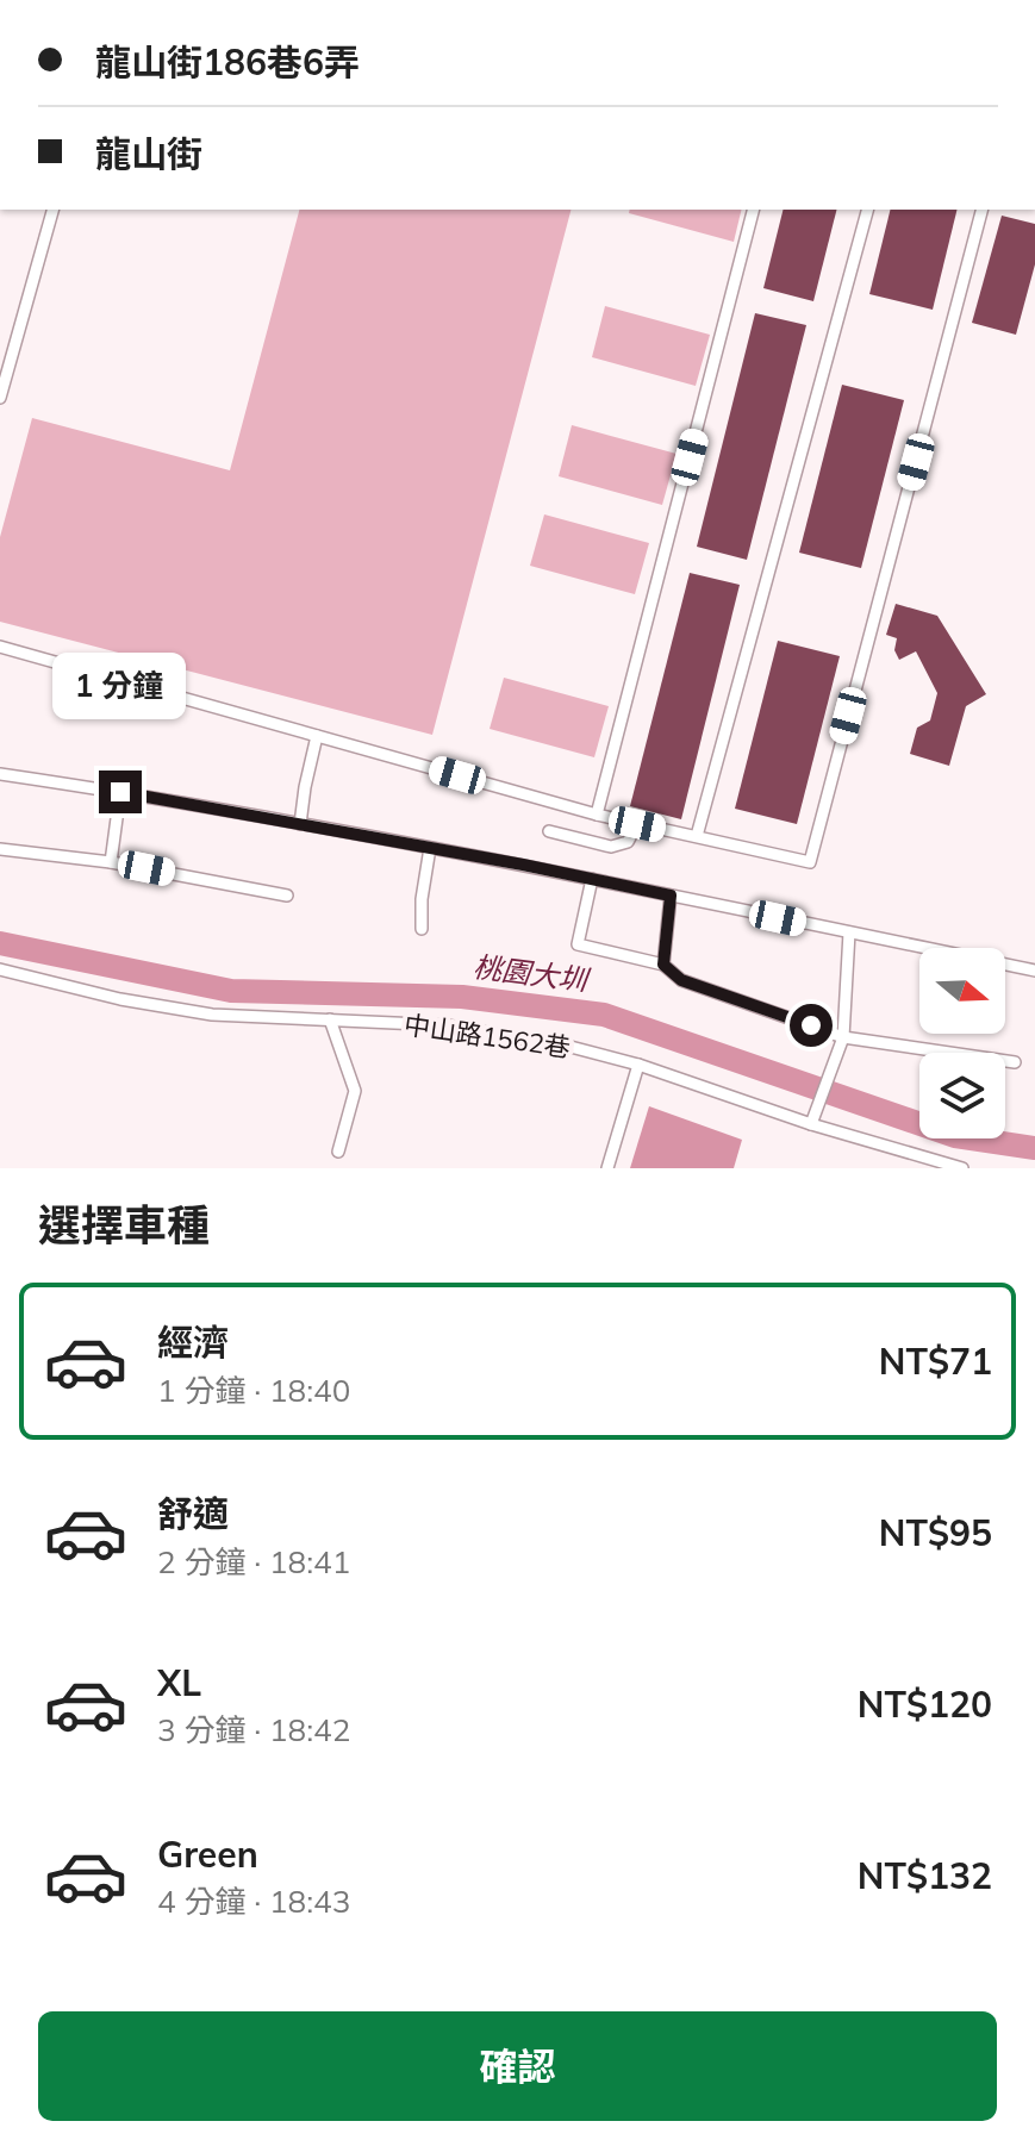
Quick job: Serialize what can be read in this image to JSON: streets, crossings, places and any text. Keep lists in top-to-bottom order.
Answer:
{
  "streets": {
    "lane": ["中山路1562巷"]
  },
  "water": ["桃園大圳"],
  "north": "right",
  "page": {
    "banner": ["龍山街186巷6弄", "龍山街"],
    "bubble": "1 分鐘",
    "heading": "選擇車種",
    "list": [
      {
        "name": "經濟",
        "note": "1 分鐘 · 18:40",
        "value": "NT$71"
      },
      {
        "name": "舒適",
        "note": "2 分鐘 · 18:41",
        "value": "NT$95"
      },
      {
        "name": "XL",
        "note": "3 分鐘 · 18:42",
        "value": "NT$120"
      },
      {
        "name": "Green",
        "note": "4 分鐘 · 18:43",
        "value": "NT$132"
      }
    ],
    "buttons": "確認"
  }
}
